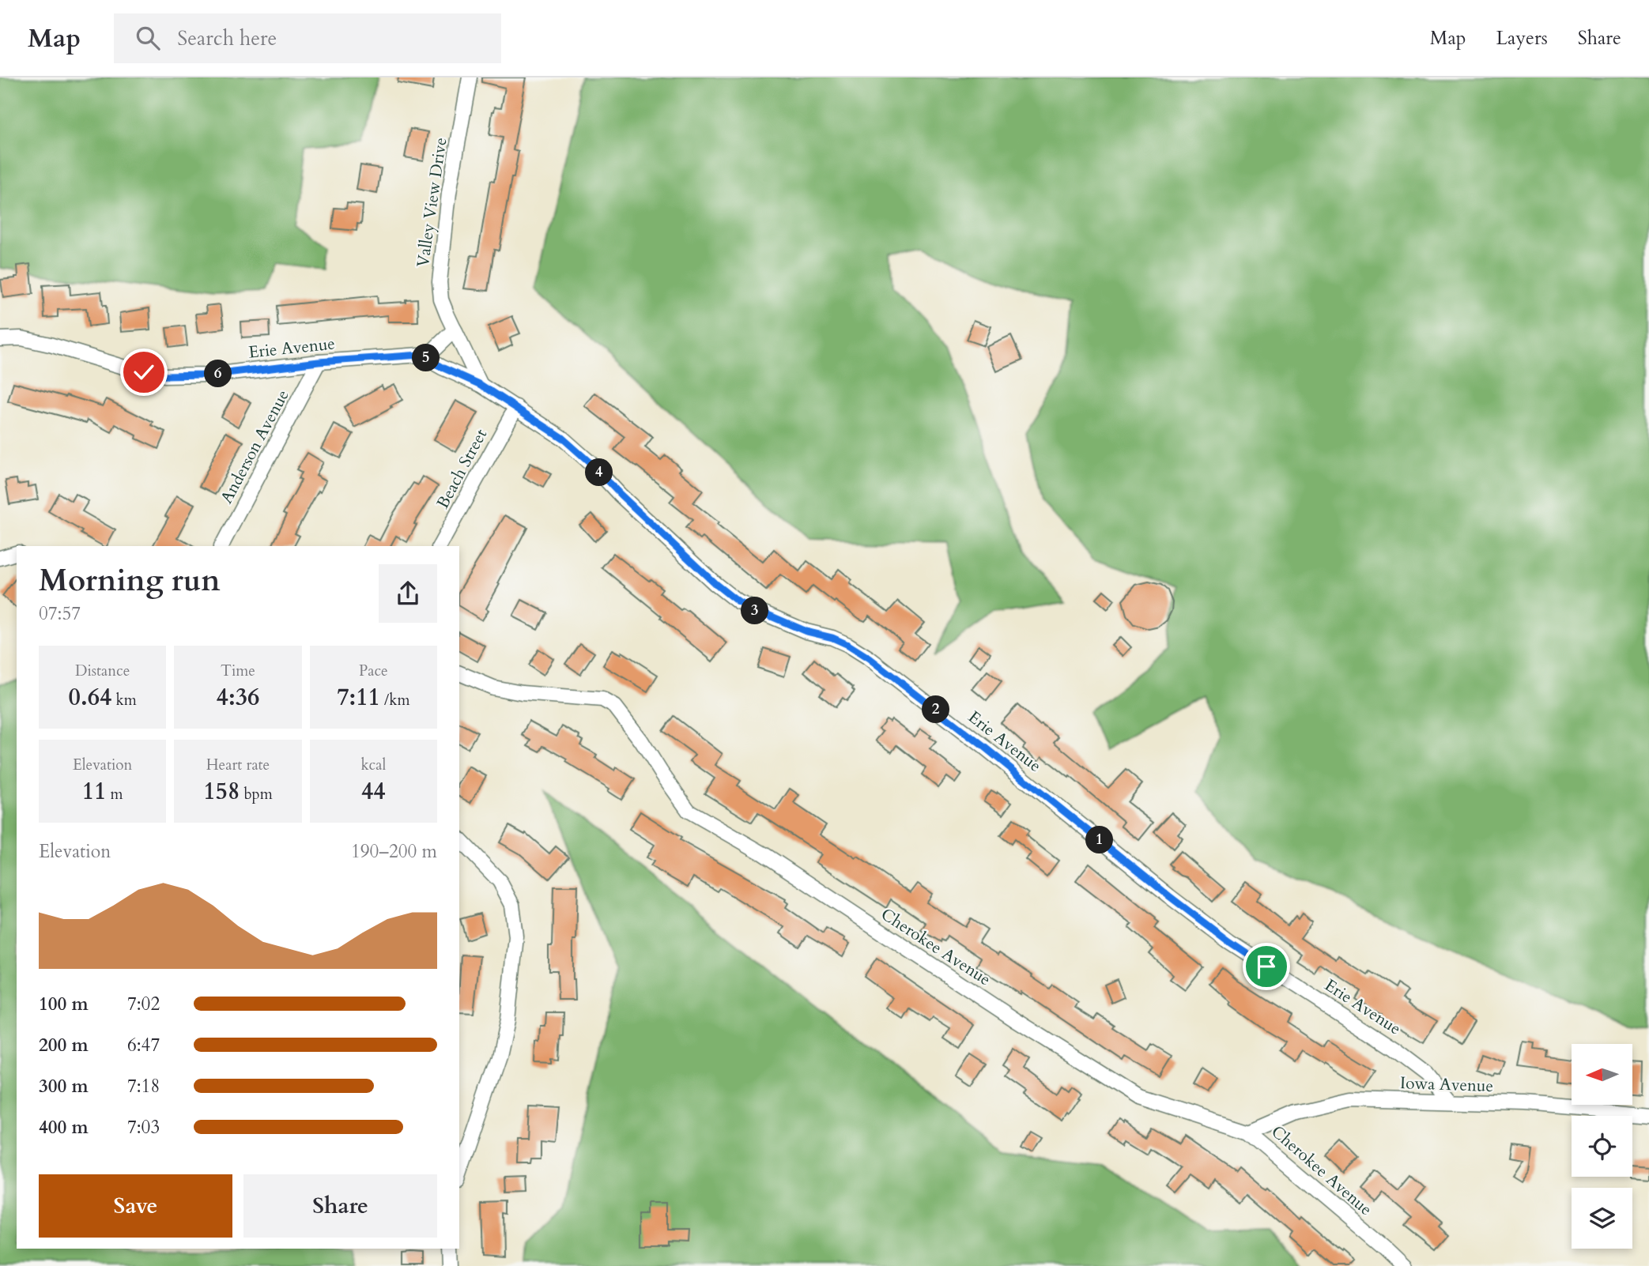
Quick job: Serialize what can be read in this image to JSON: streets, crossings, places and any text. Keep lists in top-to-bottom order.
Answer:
{
  "streets": {
    "street": [
      "Valley View Drive",
      "Erie Avenue",
      "Anderson Avenue",
      "Beach Street",
      "Cherokee Avenue",
      "Iowa Avenue"
    ]
  },
  "crossings": [
    ["Erie Avenue", "Anderson Avenue"],
    ["Erie Avenue", "Beach Street"],
    ["Erie Avenue", "Iowa Avenue"],
    ["Cherokee Avenue", "Iowa Avenue"]
  ],
  "north": "left",
  "page": {
    "header": "Map",
    "search": "Search here",
    "nav": ["Map", "Layers", "Share"],
    "pins": [
      "5",
      "6",
      "4",
      "3",
      "2",
      "1"
    ],
    "heading": ["Morning run", "07:57"],
    "stats": [
      ["Distance", "0.64 km"],
      ["Time", "4:36"],
      ["Pace", "7:11 /km"],
      ["Elevation", "11 m"],
      ["Heart rate", "158 bpm"],
      ["kcal", "44"]
    ],
    "chart": ["Elevation", "190–200 m"],
    "list": [
      {
        "name": "100 m",
        "note": "7:02"
      },
      {
        "name": "200 m",
        "note": "6:47"
      },
      {
        "name": "300 m",
        "note": "7:18"
      },
      {
        "name": "400 m",
        "note": "7:03"
      }
    ],
    "buttons": ["Save", "Share"]
  }
}
